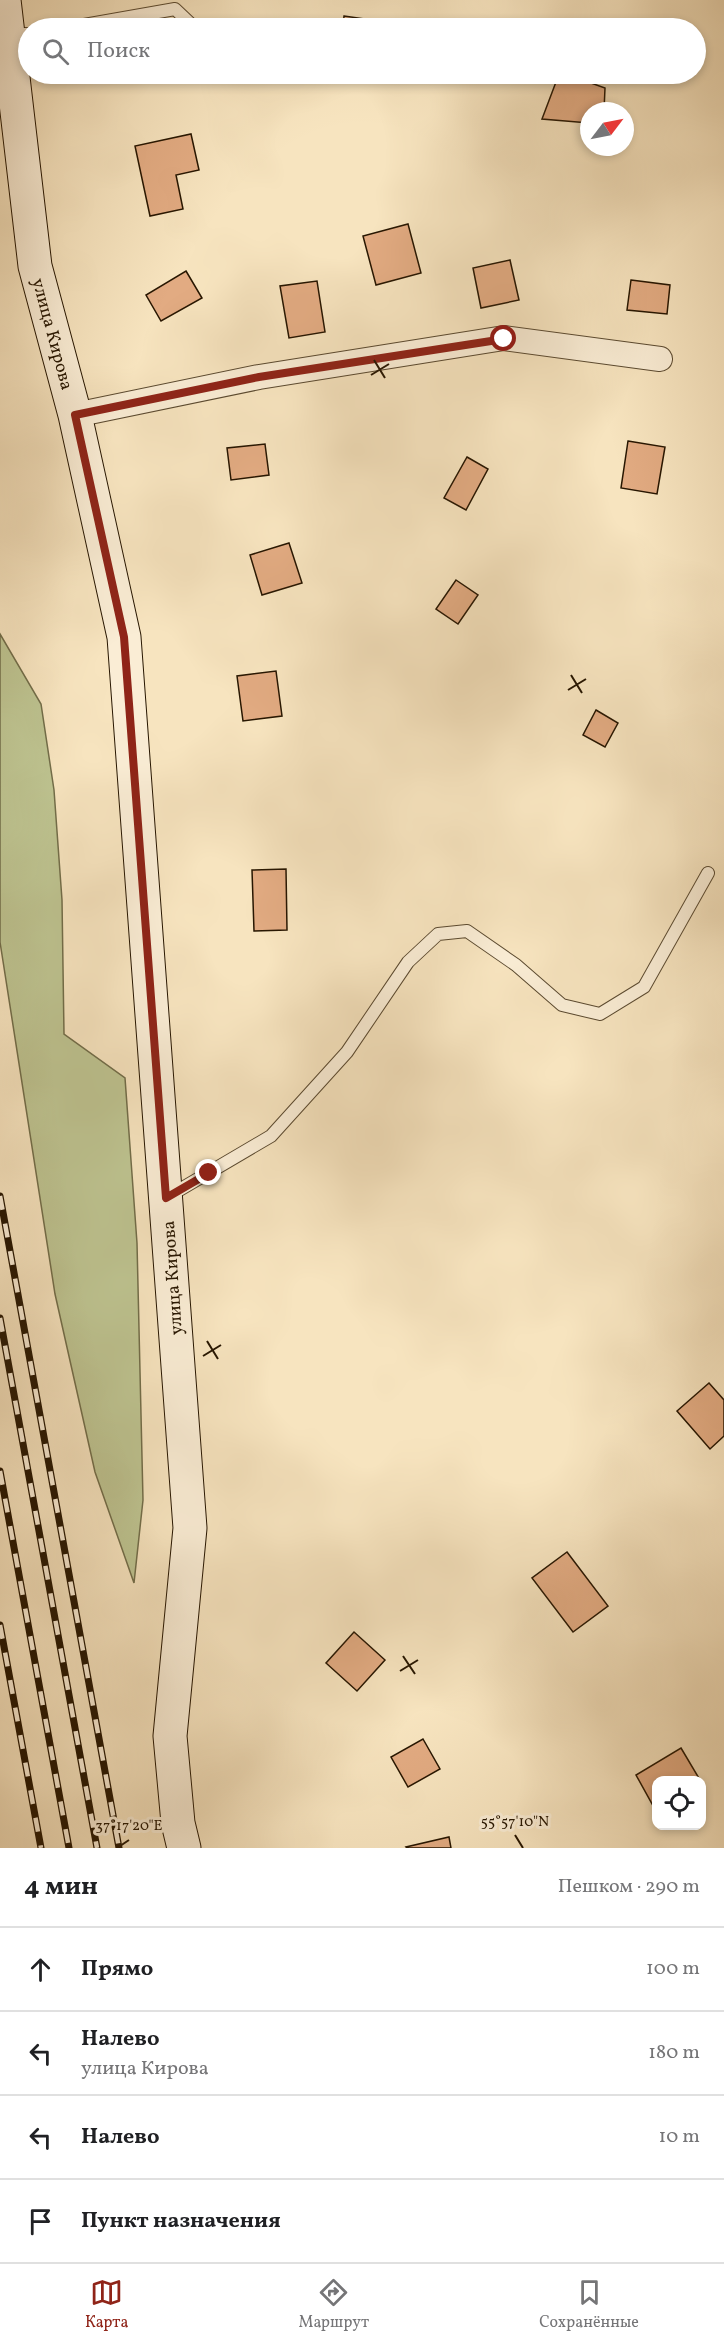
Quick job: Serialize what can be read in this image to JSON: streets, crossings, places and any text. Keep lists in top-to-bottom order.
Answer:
{
  "streets": {
    "street": ["улица Кирова"]
  },
  "north": "top right",
  "page": {
    "search": "Поиск",
    "heading": ["4 мин", "Пешком · 290 m"],
    "list": [
      ["Прямо", "100 m"],
      ["Налево", "улица Кирова", "180 m"],
      ["Налево", "10 m"],
      "Пункт назначения"
    ],
    "nav": ["Карта", "Маршрут", "Сохранённые"]
  },
  "coordinates": ["55°57'10\"N", "37°17'20\"E"]
}
